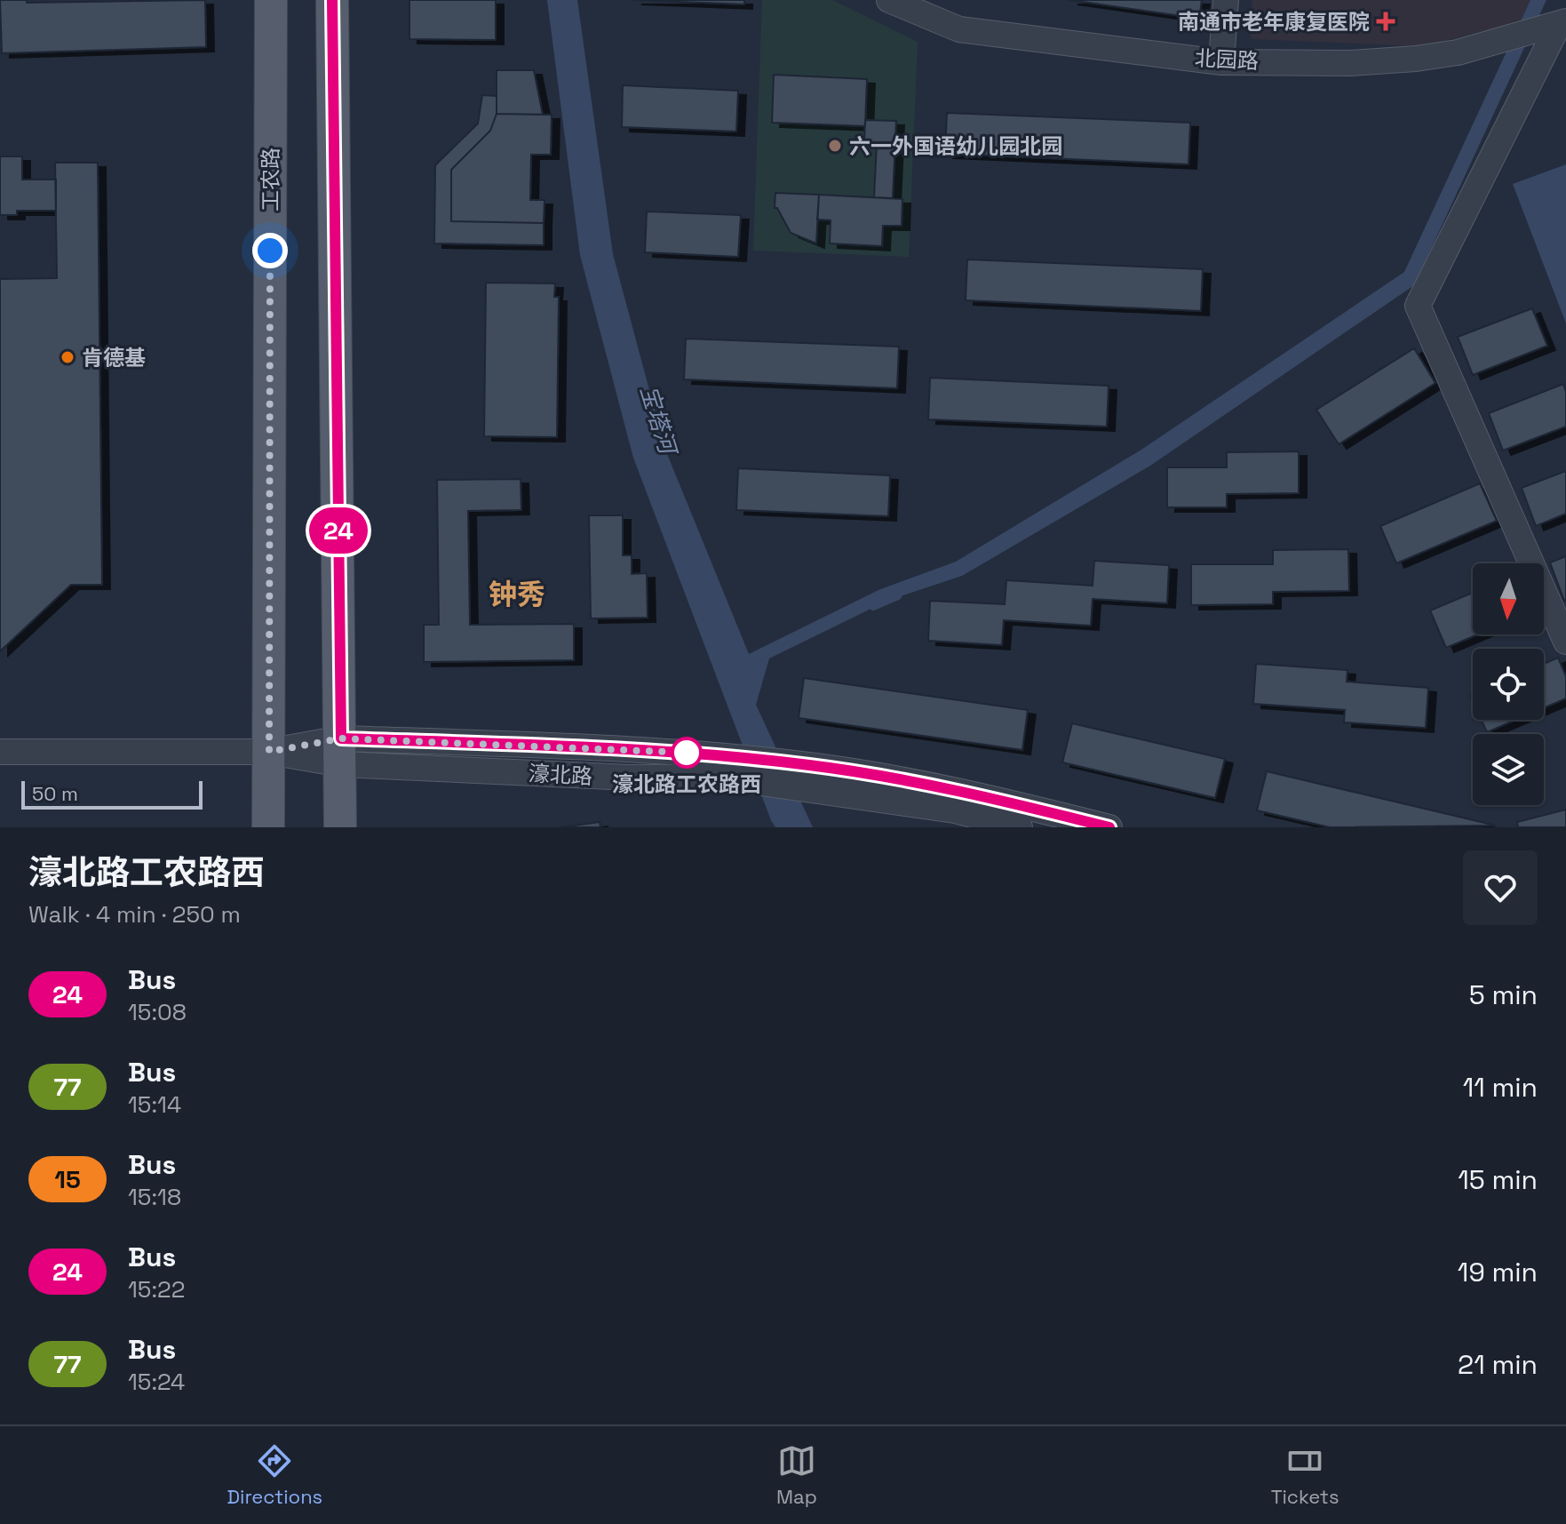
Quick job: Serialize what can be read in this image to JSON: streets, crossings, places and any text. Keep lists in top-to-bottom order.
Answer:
{
  "streets": {
    "main road": ["工农路"],
    "street": ["北园路", "濠北路"]
  },
  "crossings": [
    ["工农路", "濠北路"]
  ],
  "districts": ["钟秀"],
  "water": ["宝塔河"],
  "places": {
    "health": ["南通市老年康复医院"],
    "other": ["六一外国语幼儿园北园", "肯德基", "濠北路工农路西"]
  },
  "lines": ["bus line 24"],
  "scale_bar": "50 m",
  "north": "bottom",
  "page": {
    "on_map": "24",
    "scale": "50 m",
    "heading": ["濠北路工农路西", "Walk · 4 min · 250 m"],
    "list": [
      {
        "mark": "24",
        "name": "Bus",
        "note": "15:08",
        "value": "5 min"
      },
      {
        "mark": "77",
        "name": "Bus",
        "note": "15:14",
        "value": "11 min"
      },
      {
        "mark": "15",
        "name": "Bus",
        "note": "15:18",
        "value": "15 min"
      },
      {
        "mark": "24",
        "name": "Bus",
        "note": "15:22",
        "value": "19 min"
      },
      {
        "mark": "77",
        "name": "Bus",
        "note": "15:24",
        "value": "21 min"
      }
    ],
    "tabs": ["Directions", "Map", "Tickets"]
  }
}
